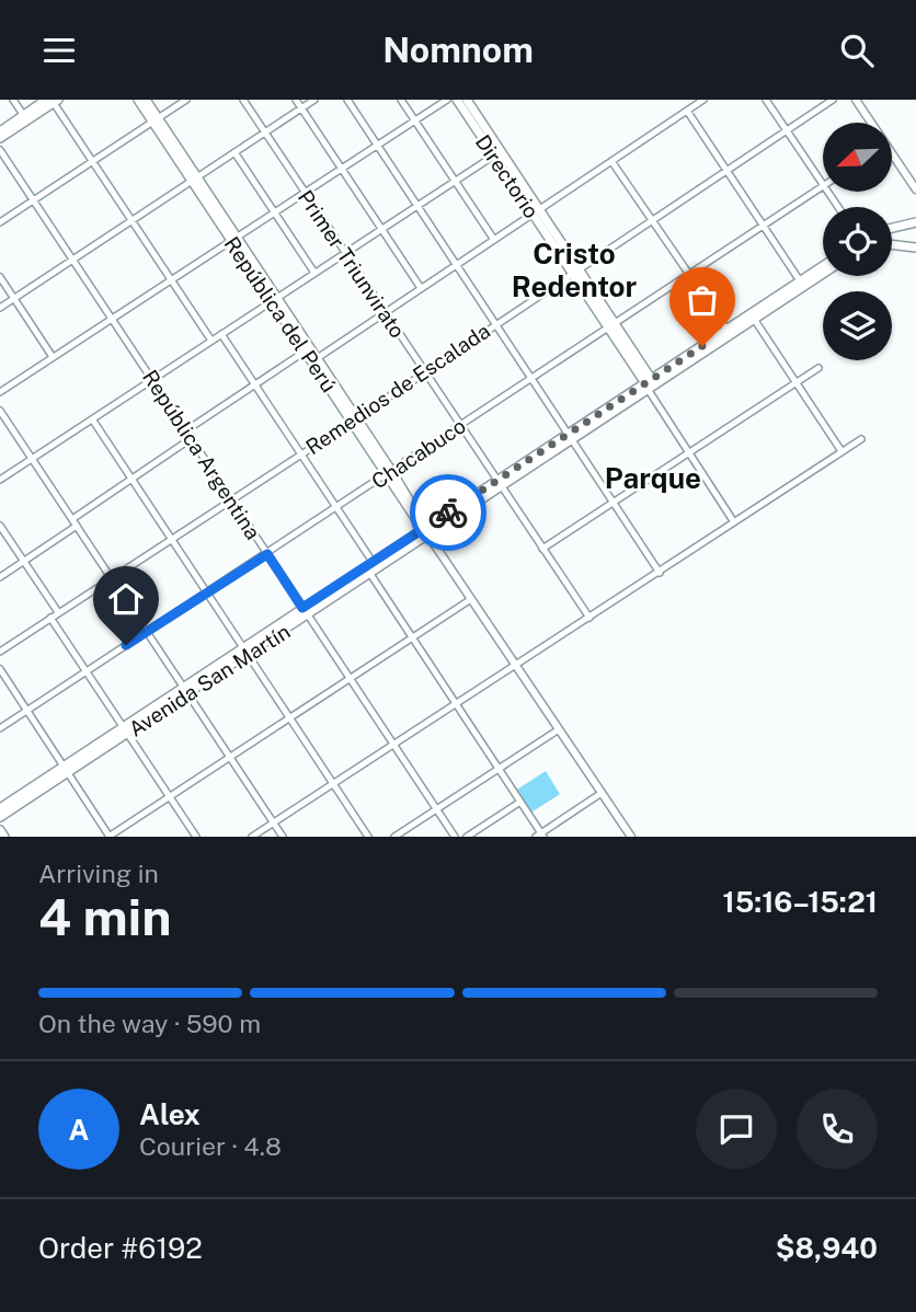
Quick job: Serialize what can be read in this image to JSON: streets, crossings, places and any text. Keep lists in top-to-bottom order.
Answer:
{
  "streets": {
    "main road": ["Directorio", "República del Perú", "Avenida San Martín"],
    "street": [
      "Primer Triunvirato",
      "Remedios de Escalada",
      "Chacabuco",
      "República Argentina"
    ]
  },
  "crossings": [
    ["Directorio", "Remedios de Escalada"],
    ["Directorio", "Chacabuco"],
    ["Directorio", "Avenida San Martín"],
    ["Primer Triunvirato", "Remedios de Escalada"],
    ["Primer Triunvirato", "Chacabuco"],
    ["Primer Triunvirato", "Avenida San Martín"],
    ["República del Perú", "Remedios de Escalada"],
    ["República del Perú", "Chacabuco"],
    ["República del Perú", "Avenida San Martín"],
    ["Remedios de Escalada", "República Argentina"],
    ["Chacabuco", "República Argentina"],
    ["República Argentina", "Avenida San Martín"]
  ],
  "districts": ["Cristo Redentor", "Parque"],
  "north": "bottom left",
  "page": {
    "header": "Nomnom",
    "heading": ["4 min", "Arriving in", "15:16–15:21"],
    "panel": [
      "Alex",
      "Courier · 4.8",
      "Order #6192",
      "$8,940"
    ],
    "bar": "On the way · 590 m",
    "round": "A"
  }
}
